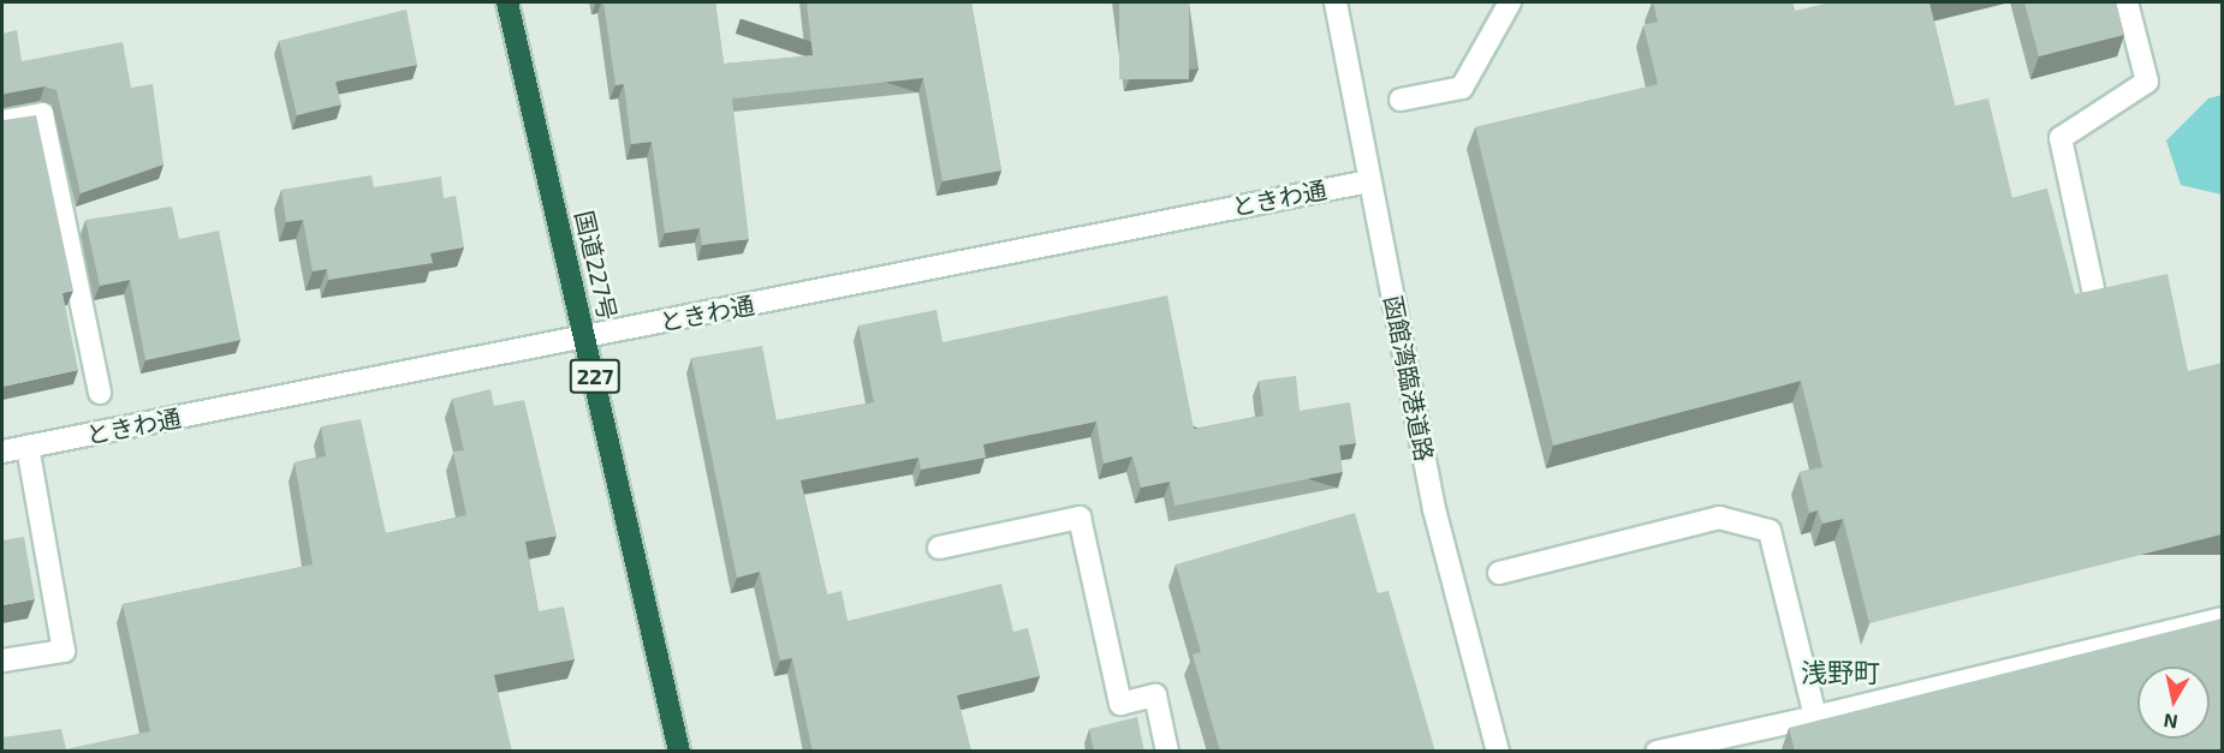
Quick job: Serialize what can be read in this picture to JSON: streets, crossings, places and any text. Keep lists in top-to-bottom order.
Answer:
{
  "streets": {
    "highway": ["国道227号", "227"],
    "street": ["ときわ通", "函館湾臨港道路"]
  },
  "crossings": [
    ["ときわ通", "国道227号"],
    ["ときわ通", "函館湾臨港道路"]
  ],
  "districts": ["浅野町"],
  "north": "bottom"
}
